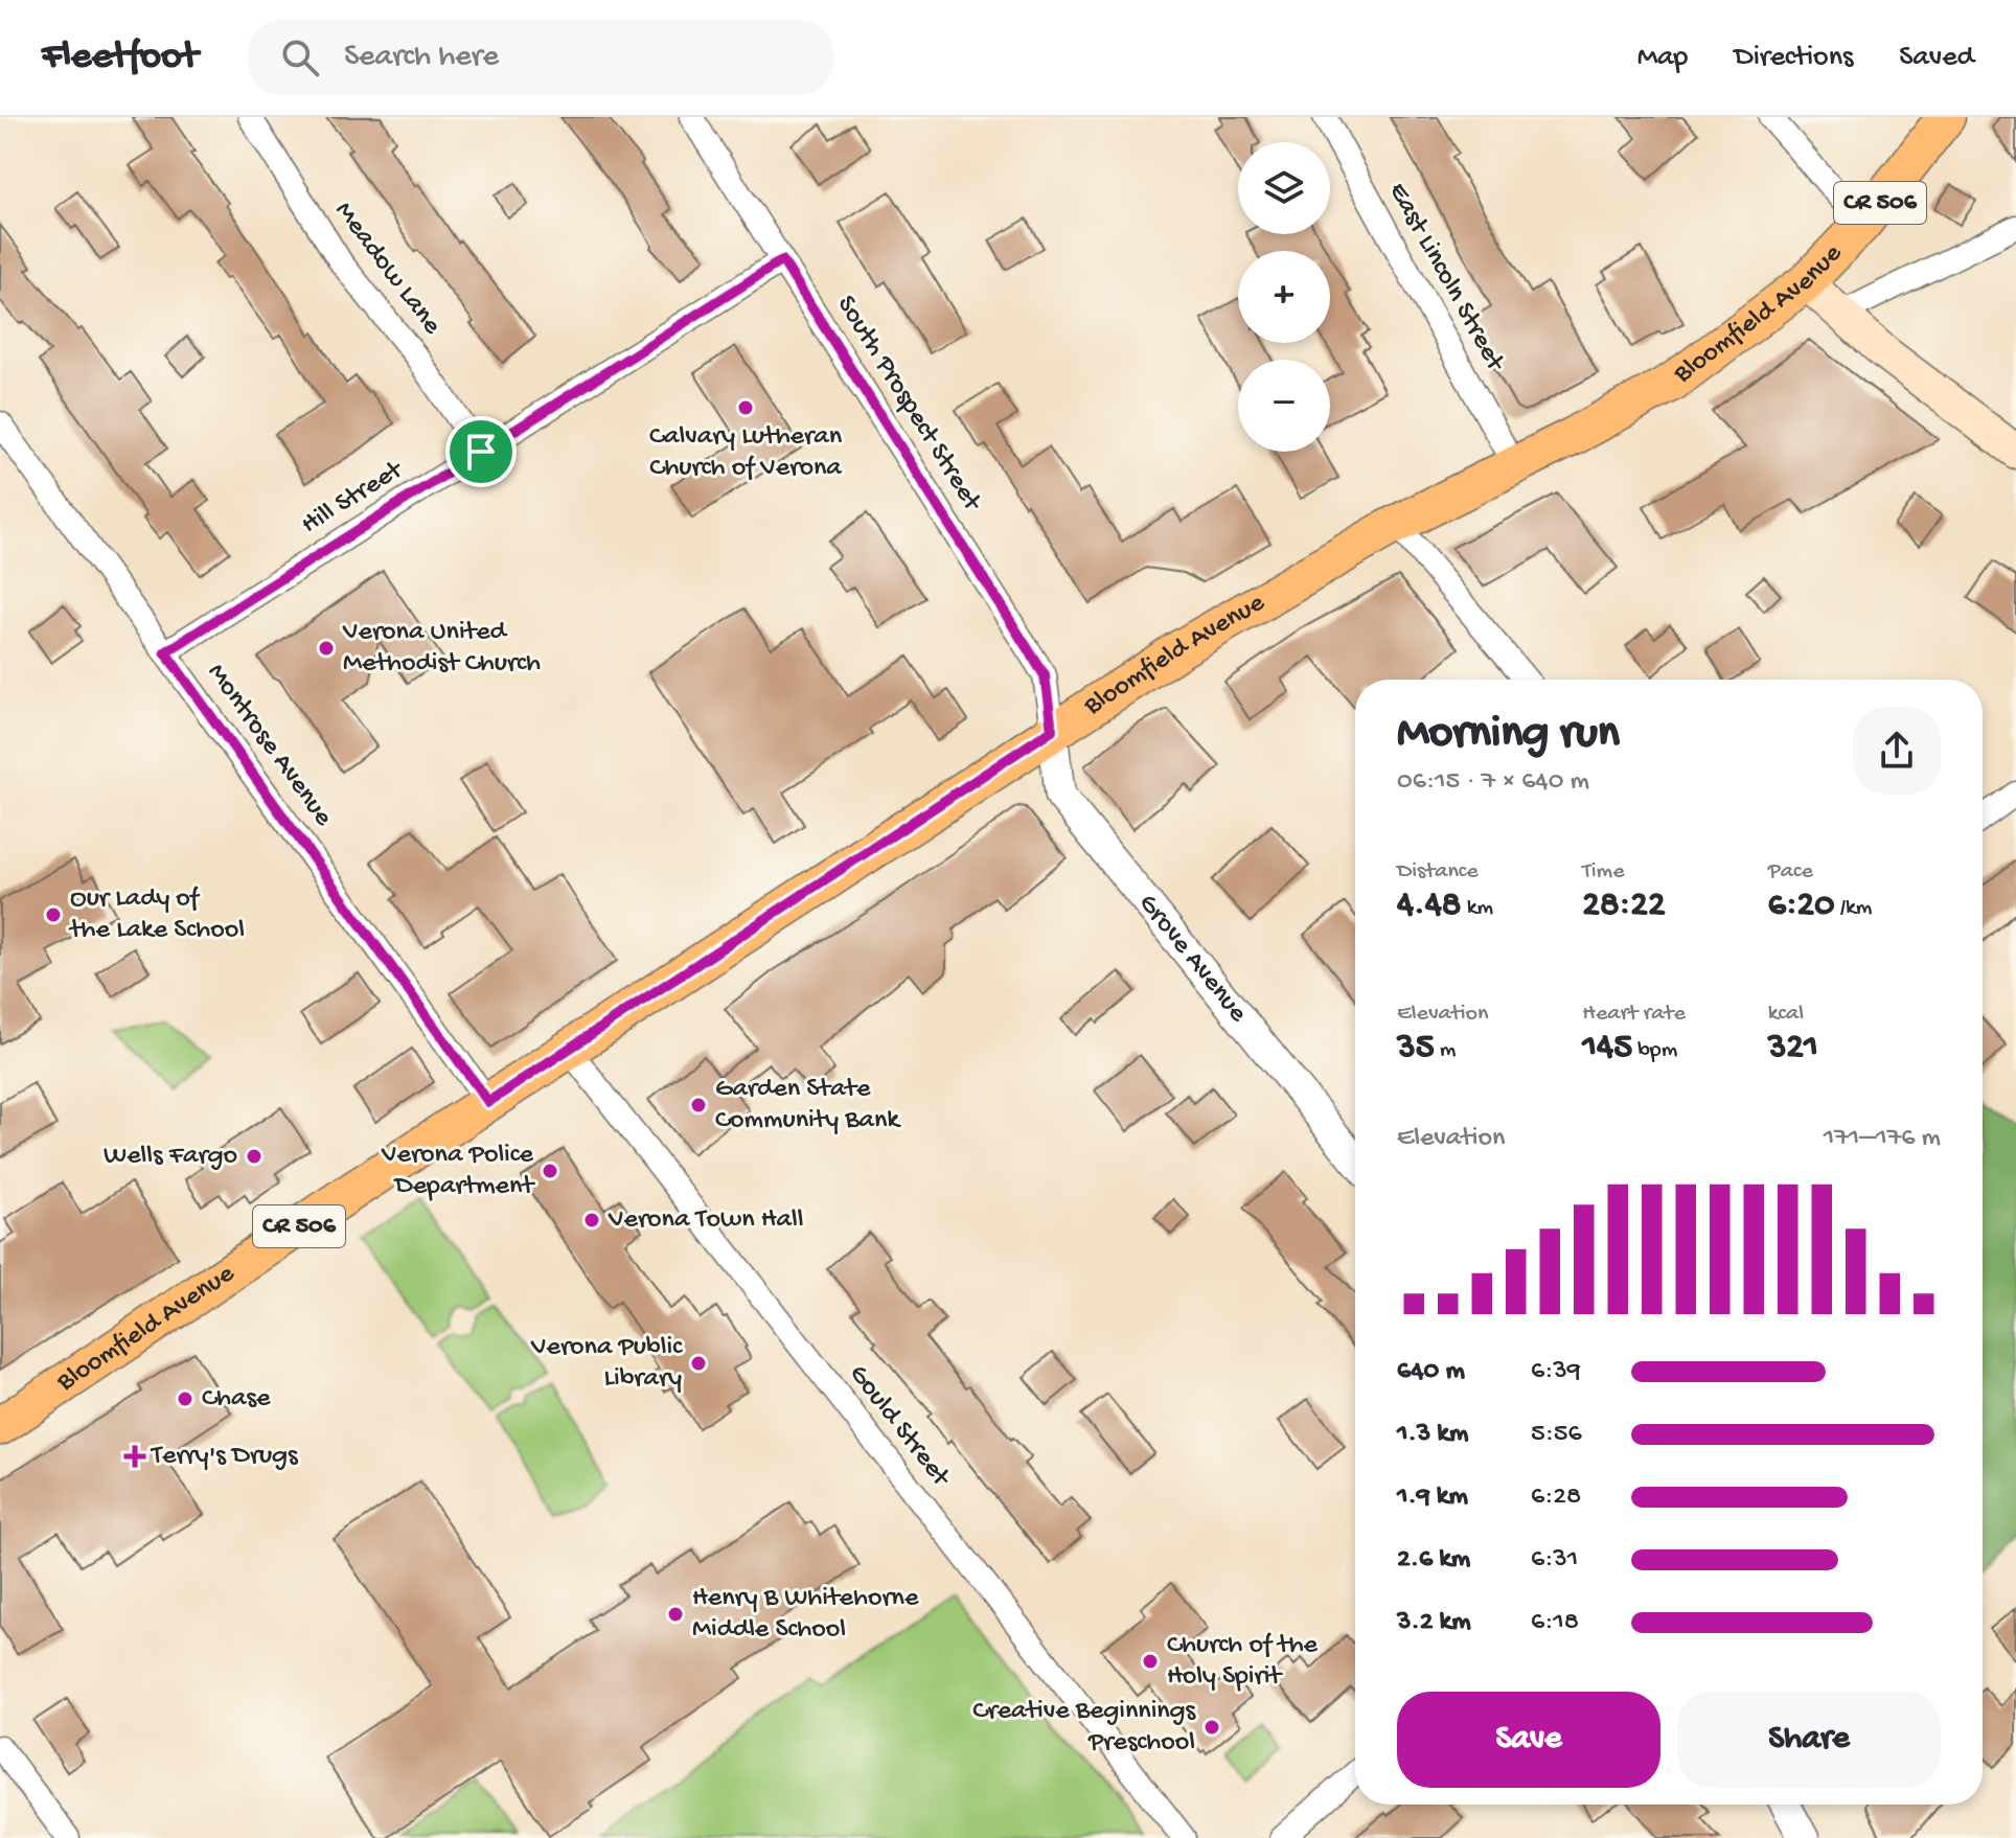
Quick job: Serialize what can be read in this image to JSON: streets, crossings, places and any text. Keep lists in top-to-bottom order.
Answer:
{
  "streets": {
    "main road": ["CR 506", "Bloomfield Avenue"],
    "street": [
      "Meadow Lane",
      "East Lincoln Street",
      "South Prospect Street",
      "Hill Street",
      "Montrose Avenue",
      "Grove Avenue",
      "Gould Street"
    ]
  },
  "crossings": [
    ["Meadow Lane", "Hill Street"],
    ["East Lincoln Street", "Bloomfield Avenue"],
    ["Bloomfield Avenue", "South Prospect Street"],
    ["Bloomfield Avenue", "Montrose Avenue"],
    ["Bloomfield Avenue", "Grove Avenue"],
    ["Bloomfield Avenue", "Gould Street"],
    ["South Prospect Street", "Hill Street"],
    ["South Prospect Street", "Grove Avenue"],
    ["Hill Street", "Montrose Avenue"]
  ],
  "places": {
    "other": [
      "Calvary Lutheran Church of Verona",
      "Verona United Methodist Church",
      "Our Lady of the Lake School",
      "Garden State Community Bank",
      "Wells Fargo",
      "Verona Police Department",
      "Verona Town Hall",
      "Verona Public Library",
      "Chase",
      "Henry B Whitehorne Middle School",
      "Church of the Holy Spirit",
      "Creative Beginnings Preschool"
    ],
    "health": ["Terry's Drugs"]
  },
  "page": {
    "header": "Fleetfoot",
    "search": "Search here",
    "nav": ["Map", "Directions", "Saved"],
    "map_buttons": ["+", "−"],
    "heading": ["Morning run", "06:15 · 7 × 640 m"],
    "stats": [
      ["Distance", "4.48 km"],
      ["Time", "28:22"],
      ["Pace", "6:20 /km"],
      ["Elevation", "35 m"],
      ["Heart rate", "145 bpm"],
      ["kcal", "321"]
    ],
    "chart": ["Elevation", "171–176 m"],
    "list": [
      {
        "name": "640 m",
        "note": "6:39"
      },
      {
        "name": "1.3 km",
        "note": "5:56"
      },
      {
        "name": "1.9 km",
        "note": "6:28"
      },
      {
        "name": "2.6 km",
        "note": "6:31"
      },
      {
        "name": "3.2 km",
        "note": "6:18"
      }
    ],
    "buttons": ["Save", "Share"]
  }
}
